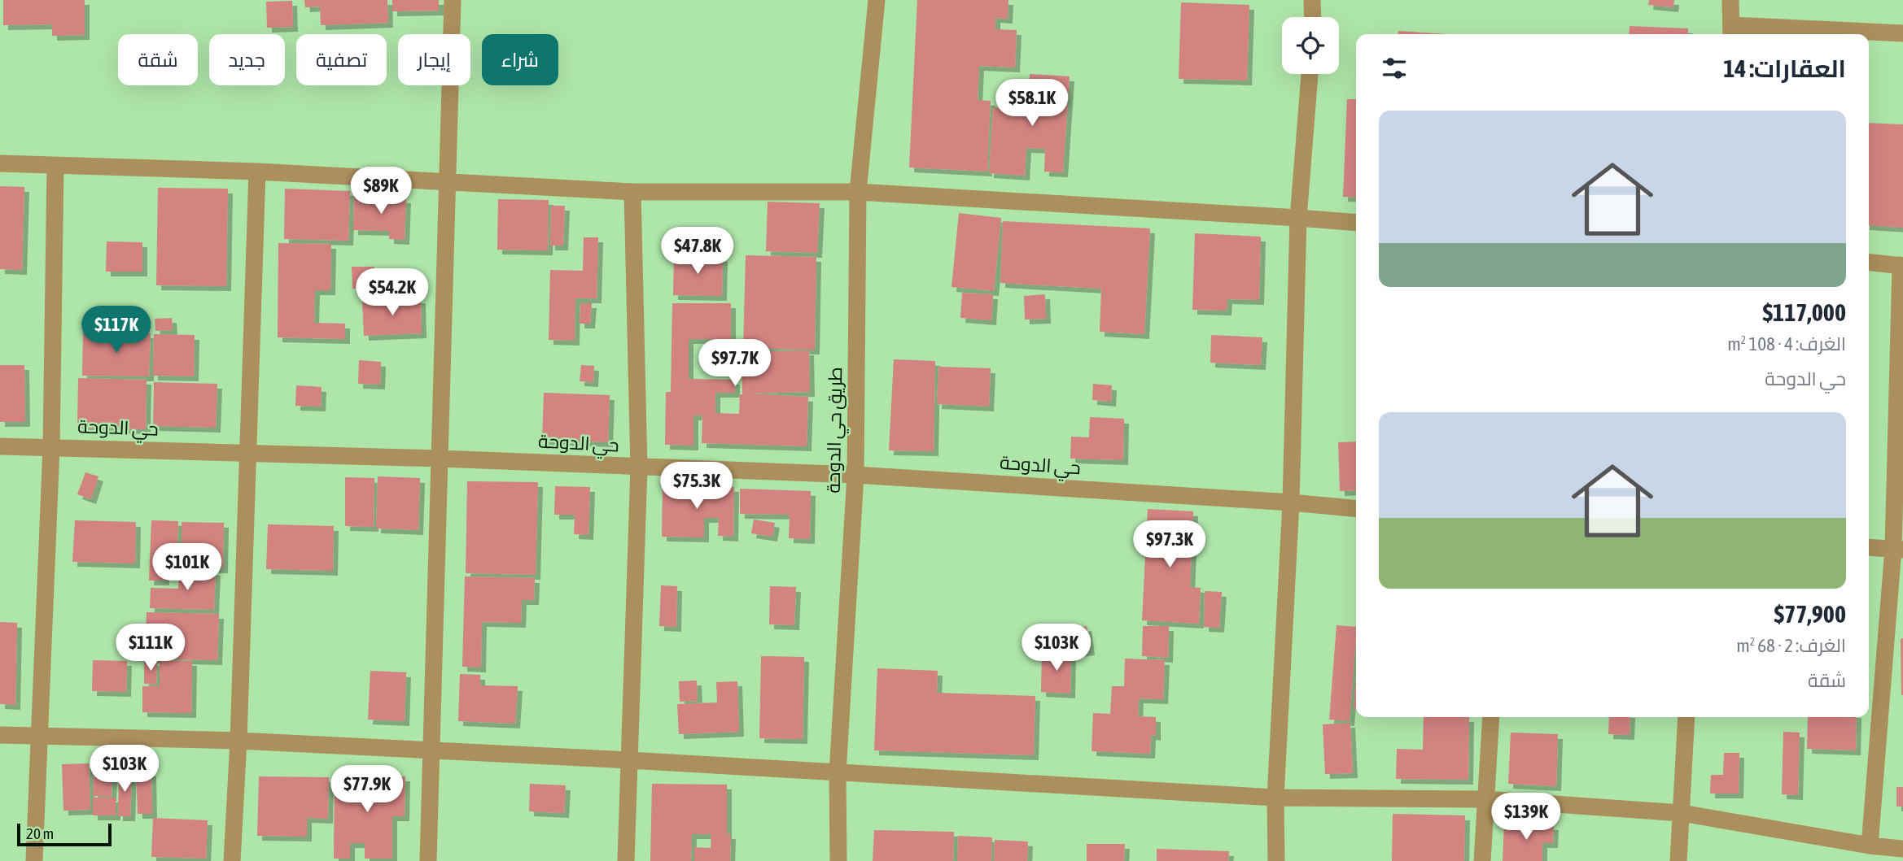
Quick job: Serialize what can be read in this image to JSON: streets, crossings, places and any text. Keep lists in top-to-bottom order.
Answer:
{
  "streets": {
    "street": ["حي الدوحة", "طريق حي الدوحة"]
  },
  "crossings": [
    ["حي الدوحة", "طريق حي الدوحة"]
  ],
  "scale_bar": "20 m",
  "page": {
    "chip": [
      "شراء",
      "إيجار",
      "تصفية",
      "جديد",
      "شقة"
    ],
    "heading": "العقارات: 14",
    "price": [
      "$58.1K",
      "$89K",
      "$47.8K",
      "$54.2K",
      "$117K",
      "$97.7K",
      "$75.3K",
      "$97.3K",
      "$101K",
      "$111K",
      "$103K",
      "$103K",
      "$77.9K",
      "$139K"
    ],
    "list": [
      {
        "name": "$117,000",
        "note": "الغرف: 4 · 108 m² · حي الدوحة"
      },
      {
        "name": "$77,900",
        "note": "الغرف: 2 · 68 m² · شقة"
      }
    ],
    "scale": "20 m"
  }
}
